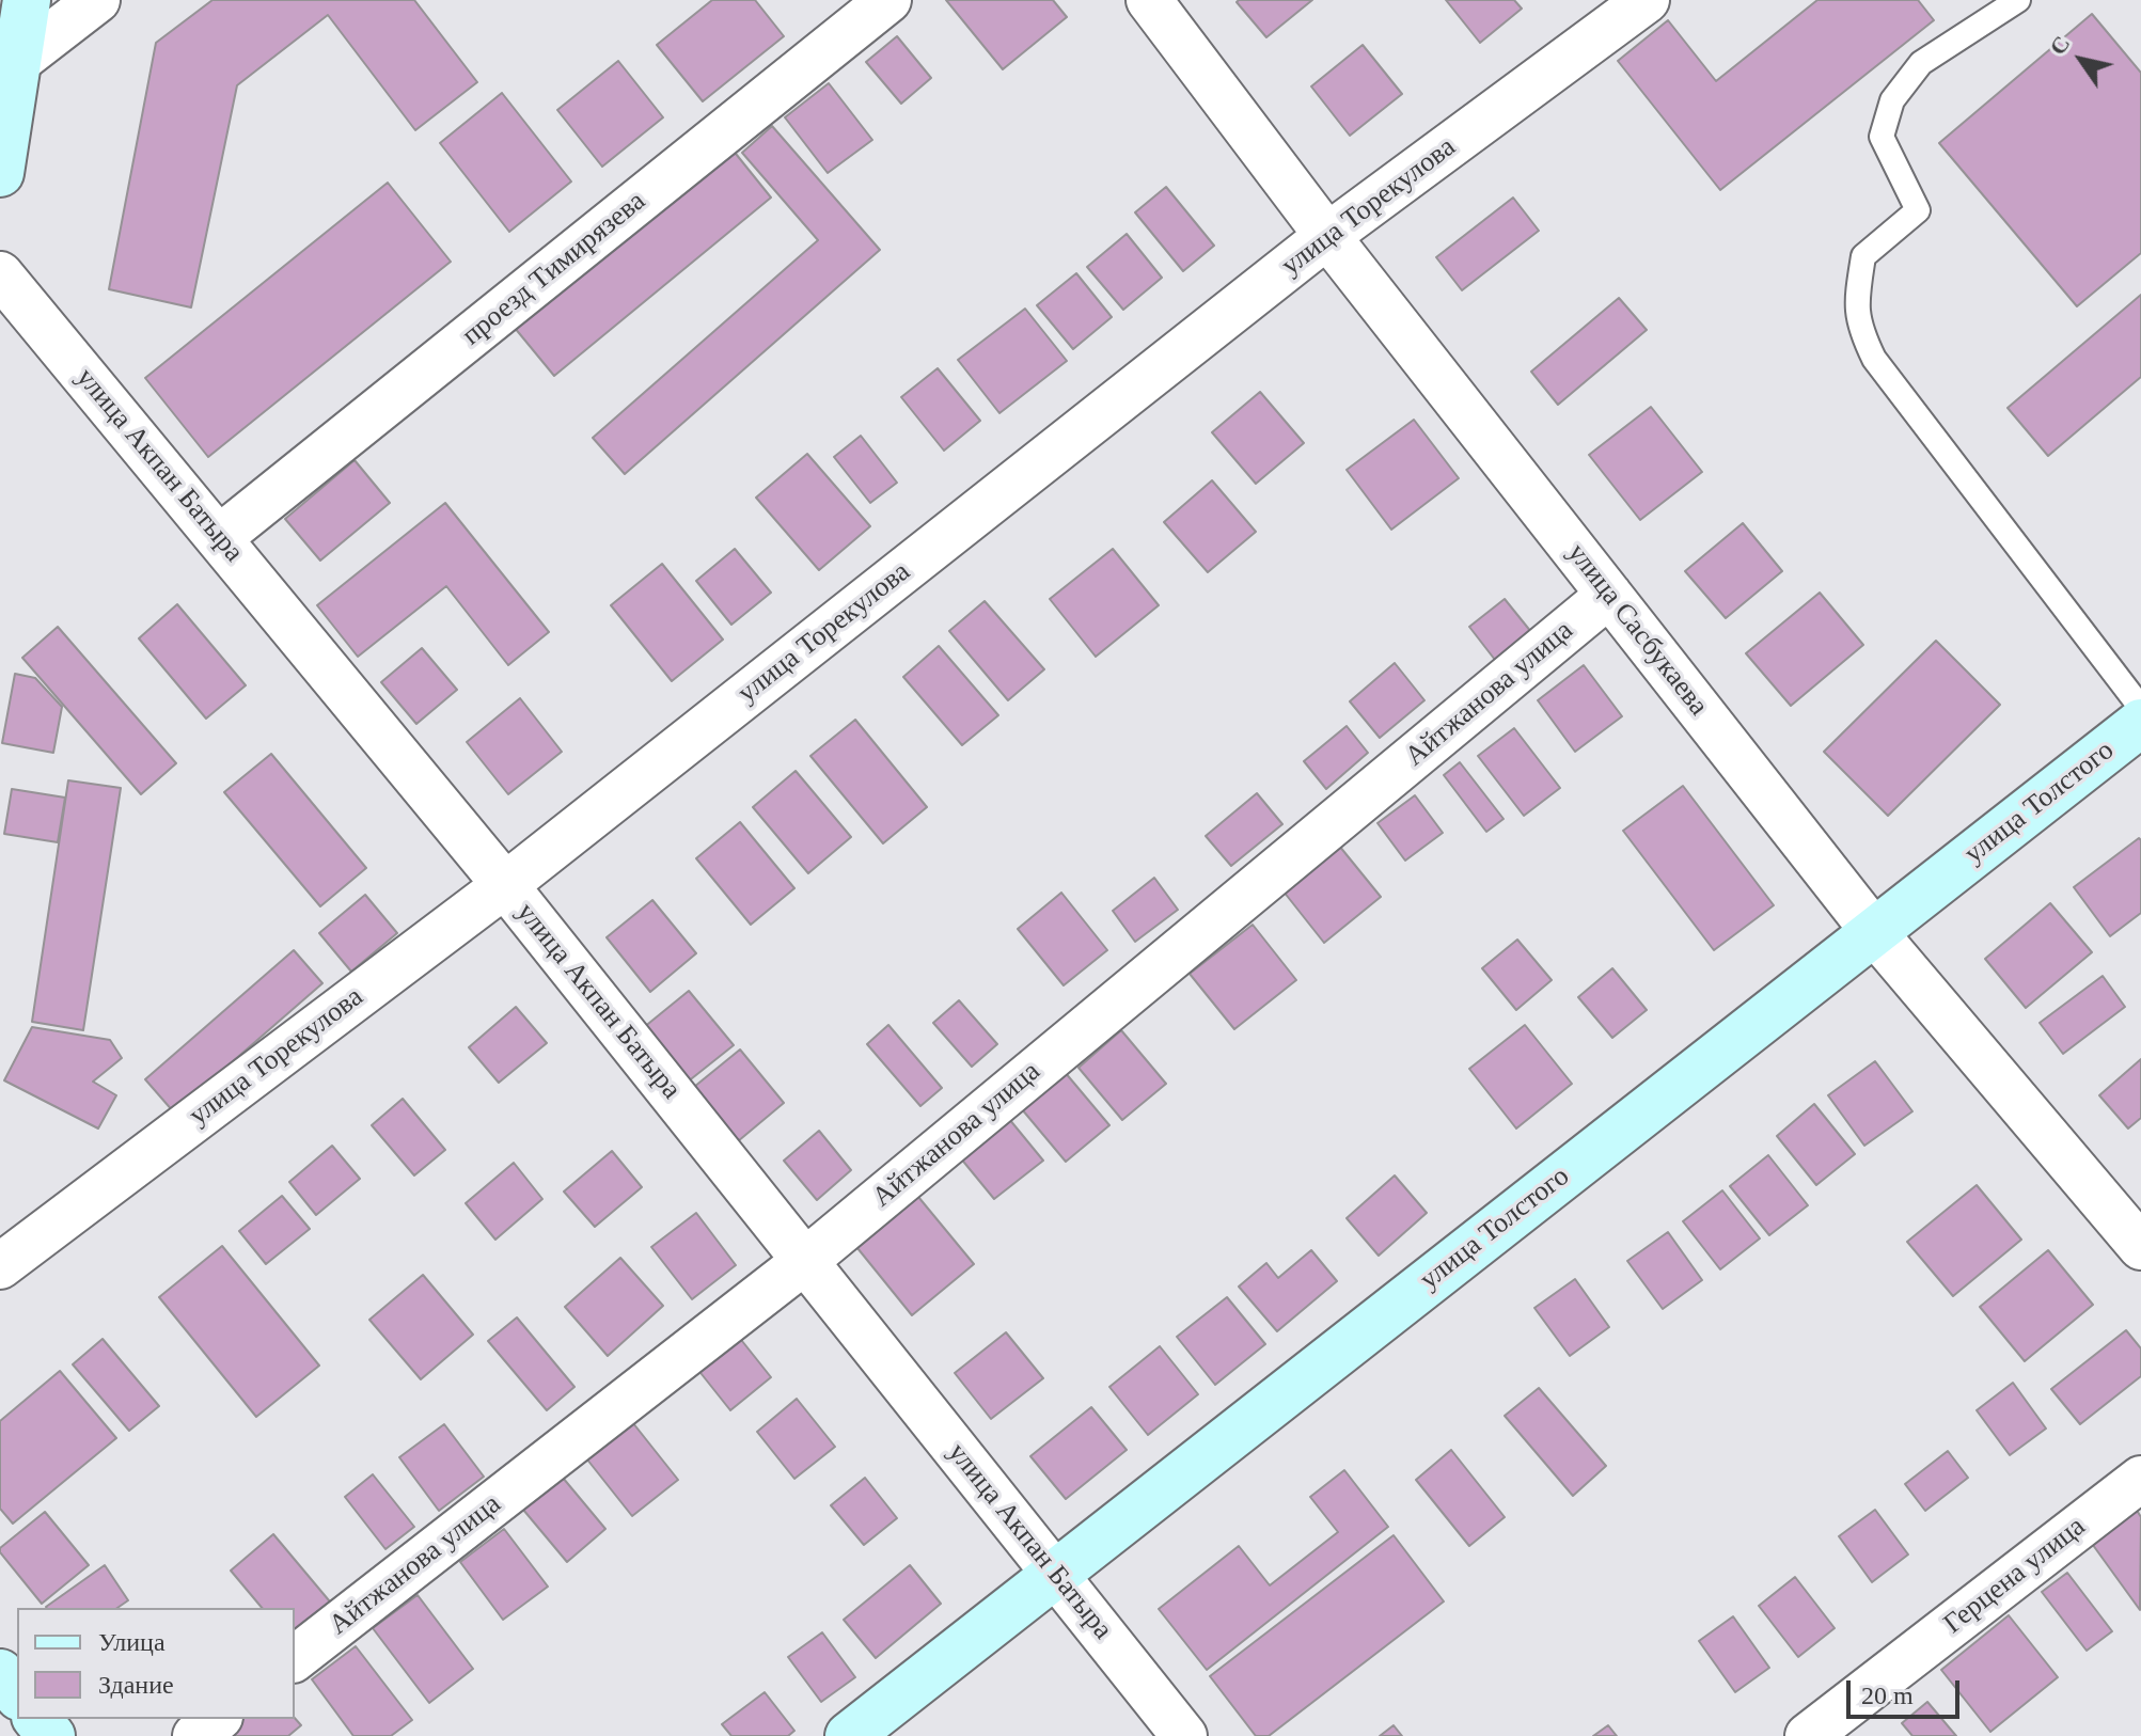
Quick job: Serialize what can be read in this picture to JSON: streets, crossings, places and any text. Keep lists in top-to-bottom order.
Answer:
{
  "streets": {
    "street": [
      "улица Торекулова",
      "проезд Тимирязева",
      "улица Акпан Батыра",
      "улица Сасбукаева",
      "Айтжанова улица",
      "улица Толстого",
      "Герцена улица"
    ]
  },
  "crossings": [
    ["улица Торекулова", "улица Акпан Батыра"],
    ["улица Торекулова", "улица Сасбукаева"],
    ["проезд Тимирязева", "улица Акпан Батыра"],
    ["улица Акпан Батыра", "Айтжанова улица"],
    ["улица Акпан Батыра", "улица Толстого"],
    ["улица Сасбукаева", "Айтжанова улица"],
    ["улица Сасбукаева", "улица Толстого"]
  ],
  "legend": ["Улица", "Здание"],
  "scale_bar": "20 m",
  "north": "top left"
}
